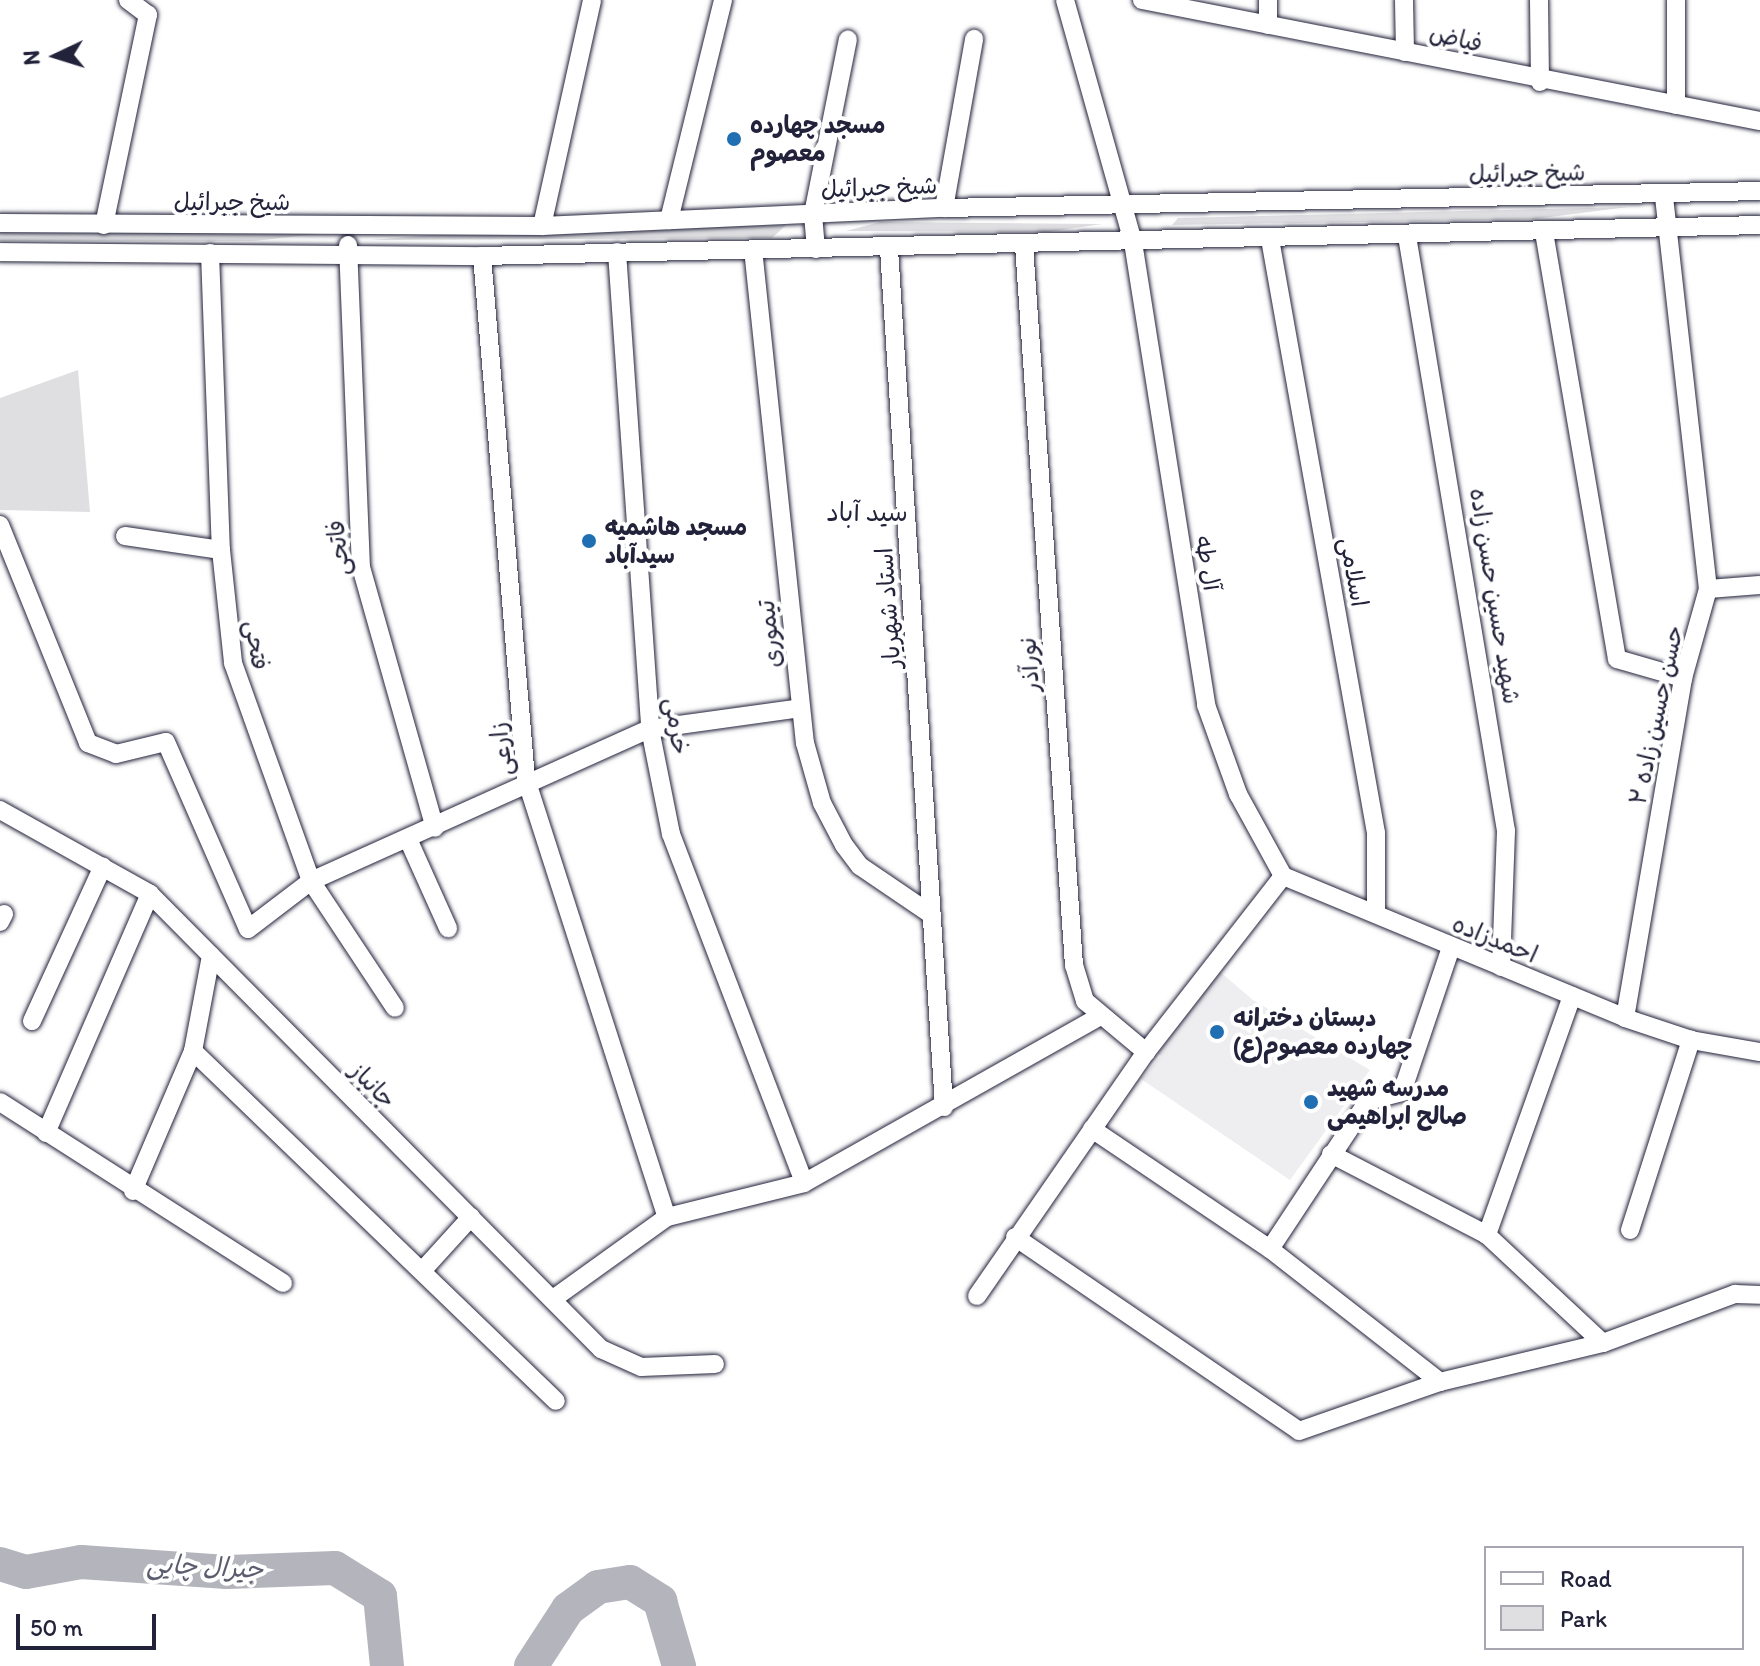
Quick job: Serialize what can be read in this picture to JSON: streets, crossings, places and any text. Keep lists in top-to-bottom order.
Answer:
{
  "streets": {
    "street": [
      "فیاض",
      "شیخ جبرائیل",
      "فاتحی",
      "آل طه",
      "اسلامی",
      "شهید حسین حسن زاده",
      "استاد شهریار",
      "تیموری",
      "فتحی",
      "نورآذر",
      "حسن حسین زاده ۲",
      "خرمی",
      "زارعی",
      "احمدزاده",
      "جانباز"
    ]
  },
  "crossings": [
    ["شیخ جبرائیل", "فاتحی"],
    ["شیخ جبرائیل", "آل طه"],
    ["شیخ جبرائیل", "حسن حسین زاده ۲"],
    ["آل طه", "احمدزاده"],
    ["اسلامی", "احمدزاده"],
    ["شهید حسین حسن زاده", "احمدزاده"],
    ["استاد شهریار", "تیموری"],
    ["حسن حسین زاده ۲", "احمدزاده"]
  ],
  "districts": ["سید آباد"],
  "water": ["جیرال چایی"],
  "places": [
    "مسجد چهارده معصوم",
    "مسجد هاشمیه سیدآباد",
    "دبستان دخترانه چهارده معصوم(ع)",
    "مدرسه شهید صالح ابراهیمی"
  ],
  "legend": ["Road", "Park"],
  "scale_bar": "50 m",
  "north": "left"
}
